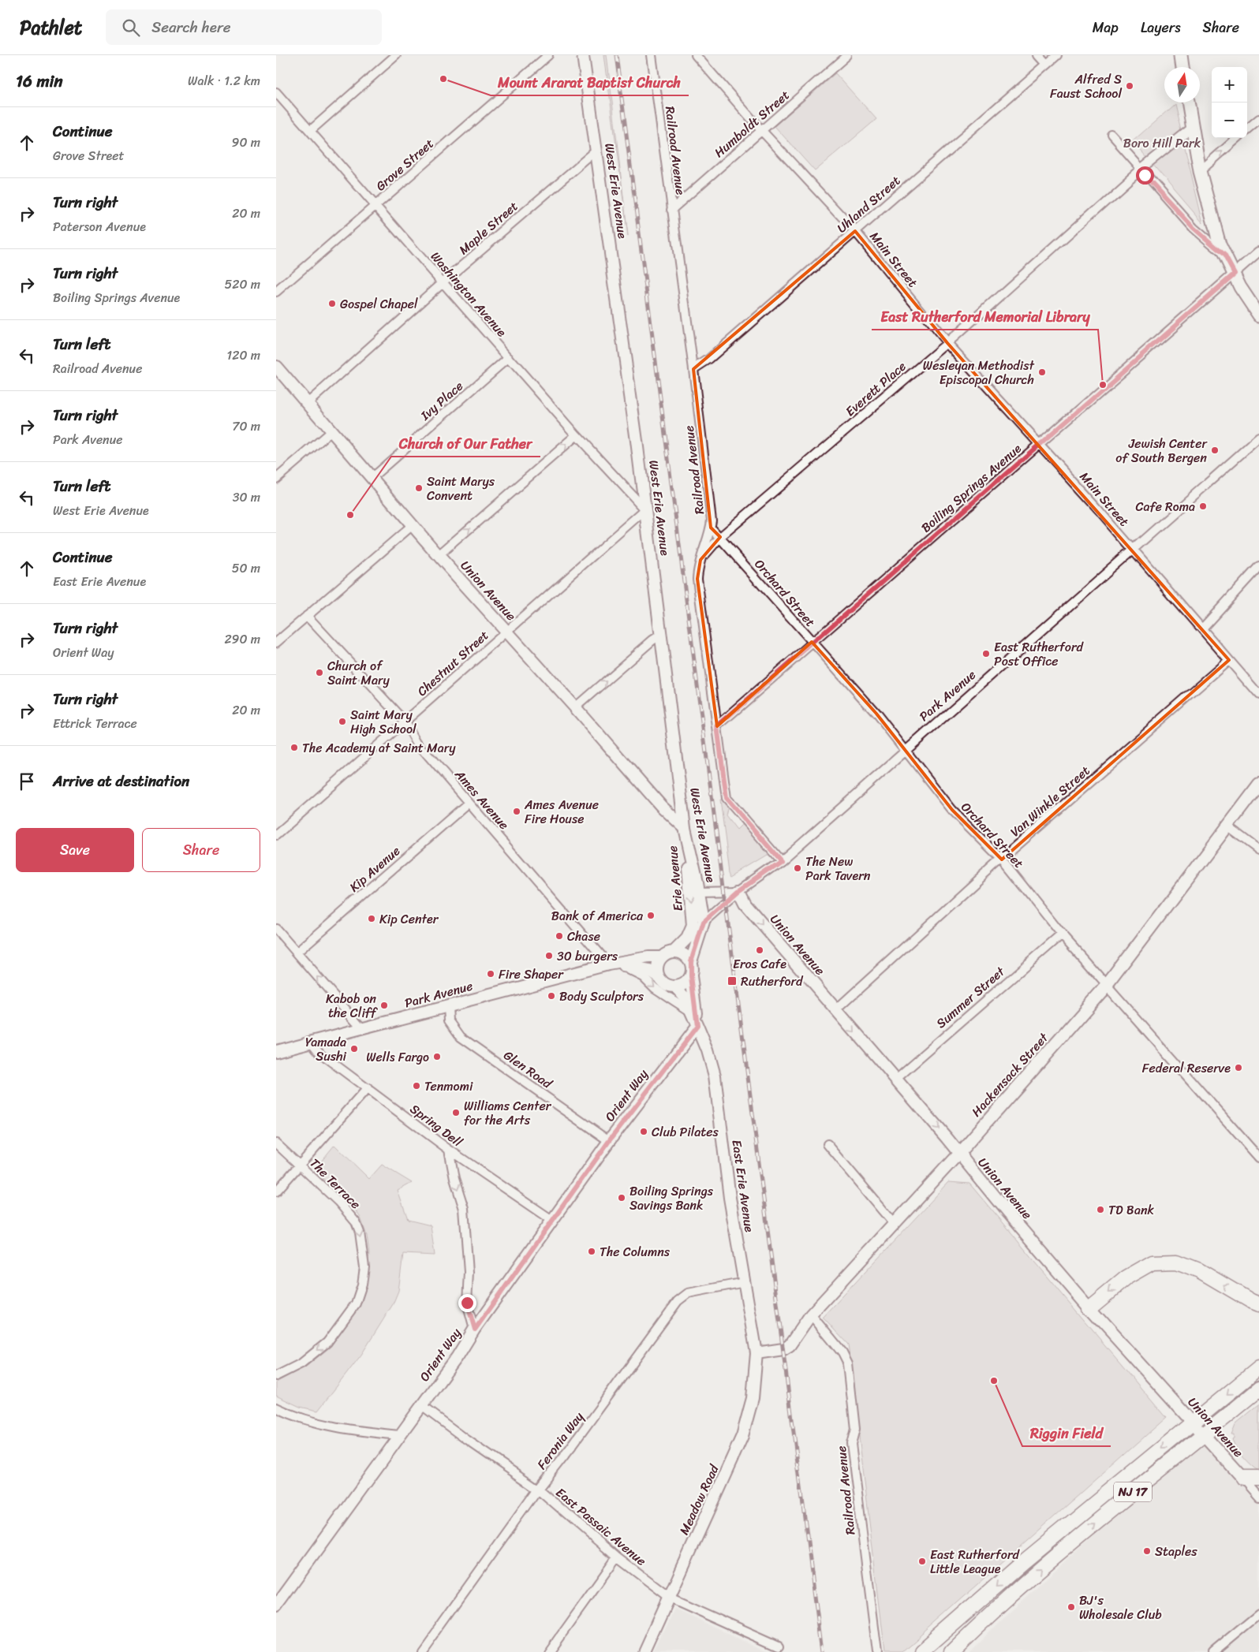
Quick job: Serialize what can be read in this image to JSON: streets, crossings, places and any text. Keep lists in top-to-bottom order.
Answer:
{
  "streets": {
    "highway": ["NJ 17"],
    "street": [
      "Humboldt Street",
      "Railroad Avenue",
      "Grove Street",
      "West Erie Avenue",
      "Uhland Street",
      "Maple Street",
      "Main Street",
      "Washington Avenue",
      "Everett Place",
      "Ivy Place",
      "Boiling Springs Avenue",
      "Union Avenue",
      "Orchard Street",
      "Chestnut Street",
      "Park Avenue",
      "Ames Avenue",
      "Van Winkle Street",
      "Kip Avenue",
      "Erie Avenue",
      "Summer Street",
      "Glen Road",
      "Hackensack Street",
      "Orient Way",
      "Spring Dell",
      "The Terrace",
      "East Erie Avenue",
      "Feronia Way",
      "Meadow Road",
      "East Passaic Avenue"
    ]
  },
  "crossings": [
    ["Humboldt Street", "Railroad Avenue"],
    ["Humboldt Street", "Main Street"],
    ["Railroad Avenue", "Uhland Street"],
    ["Railroad Avenue", "Everett Place"],
    ["Railroad Avenue", "Boiling Springs Avenue"],
    ["Railroad Avenue", "Orchard Street"],
    ["Railroad Avenue", "Park Avenue"],
    ["Railroad Avenue", "Hackensack Street"],
    ["Grove Street", "Washington Avenue"],
    ["West Erie Avenue", "Maple Street"],
    ["West Erie Avenue", "Washington Avenue"],
    ["West Erie Avenue", "Union Avenue"],
    ["West Erie Avenue", "Chestnut Street"],
    ["West Erie Avenue", "Park Avenue"],
    ["West Erie Avenue", "Erie Avenue"],
    ["West Erie Avenue", "East Erie Avenue"],
    ["Uhland Street", "Main Street"],
    ["Maple Street", "Washington Avenue"],
    ["Maple Street", "Union Avenue"],
    ["Main Street", "Everett Place"],
    ["Main Street", "Boiling Springs Avenue"],
    ["Main Street", "Park Avenue"],
    ["Main Street", "Van Winkle Street"],
    ["Washington Avenue", "Ivy Place"],
    ["Washington Avenue", "Chestnut Street"],
    ["Everett Place", "Orchard Street"],
    ["Ivy Place", "Union Avenue"],
    ["Boiling Springs Avenue", "Orchard Street"],
    ["Union Avenue", "Chestnut Street"],
    ["Union Avenue", "Park Avenue"],
    ["Union Avenue", "Van Winkle Street"],
    ["Union Avenue", "Erie Avenue"],
    ["Union Avenue", "Summer Street"],
    ["Union Avenue", "Hackensack Street"],
    ["Union Avenue", "NJ 17"],
    ["Orchard Street", "Park Avenue"],
    ["Orchard Street", "Van Winkle Street"],
    ["Orchard Street", "Summer Street"],
    ["Orchard Street", "Hackensack Street"],
    ["Chestnut Street", "Ames Avenue"],
    ["Park Avenue", "Ames Avenue"],
    ["Park Avenue", "Erie Avenue"],
    ["Park Avenue", "Glen Road"],
    ["Park Avenue", "Spring Dell"],
    ["Park Avenue", "East Erie Avenue"],
    ["Ames Avenue", "Kip Avenue"],
    ["Erie Avenue", "East Erie Avenue"],
    ["Glen Road", "Orient Way"],
    ["Hackensack Street", "East Erie Avenue"],
    ["Hackensack Street", "Meadow Road"],
    ["Orient Way", "Spring Dell"],
    ["Orient Way", "East Erie Avenue"],
    ["Orient Way", "East Passaic Avenue"],
    ["East Erie Avenue", "Feronia Way"],
    ["East Erie Avenue", "Meadow Road"],
    ["Feronia Way", "East Passaic Avenue"],
    ["Meadow Road", "East Passaic Avenue"]
  ],
  "one_way": ["Erie Avenue"],
  "parks": ["Boro Hill Park"],
  "places": {
    "other": [
      "Mount Ararat Baptist Church",
      "Alfred S Faust School",
      "Gospel Chapel",
      "Wesleyan Methodist Episcopal Church",
      "East Rutherford Memorial Library",
      "Jewish Center of South Bergen",
      "Saint Marys Convent",
      "Cafe Roma",
      "Church of Our Father",
      "East Rutherford Post Office",
      "Church of Saint Mary",
      "Saint Mary High School",
      "The Academy at Saint Mary",
      "Ames Avenue Fire House",
      "The New Park Tavern",
      "Bank of America",
      "Kip Center",
      "Chase",
      "Eros Cafe",
      "30 burgers",
      "Fire Shaper",
      "Body Sculptors",
      "Kabob on the Cliff",
      "Yamada Sushi",
      "Wells Fargo",
      "Federal Reserve",
      "Tenmomi",
      "Williams Center for the Arts",
      "Club Pilates",
      "Boiling Springs Savings Bank",
      "TD Bank",
      "The Columns",
      "Riggin Field",
      "Staples",
      "East Rutherford Little League",
      "BJ's Wholesale Club"
    ],
    "transit": ["Rutherford"]
  },
  "north": "top",
  "page": {
    "header": "Pathlet",
    "search": "Search here",
    "nav": ["Map", "Layers", "Share"],
    "heading": ["16 min", "Walk · 1.2 km"],
    "map_buttons": ["+", "−"],
    "list": [
      ["Continue", "Grove Street", "90 m"],
      ["Turn right", "Paterson Avenue", "20 m"],
      ["Turn right", "Boiling Springs Avenue", "520 m"],
      ["Turn left", "Railroad Avenue", "120 m"],
      ["Turn right", "Park Avenue", "70 m"],
      ["Turn left", "West Erie Avenue", "30 m"],
      ["Continue", "East Erie Avenue", "50 m"],
      ["Turn right", "Orient Way", "290 m"],
      ["Turn right", "Ettrick Terrace", "20 m"],
      "Arrive at destination"
    ],
    "buttons": ["Save", "Share"]
  }
}
